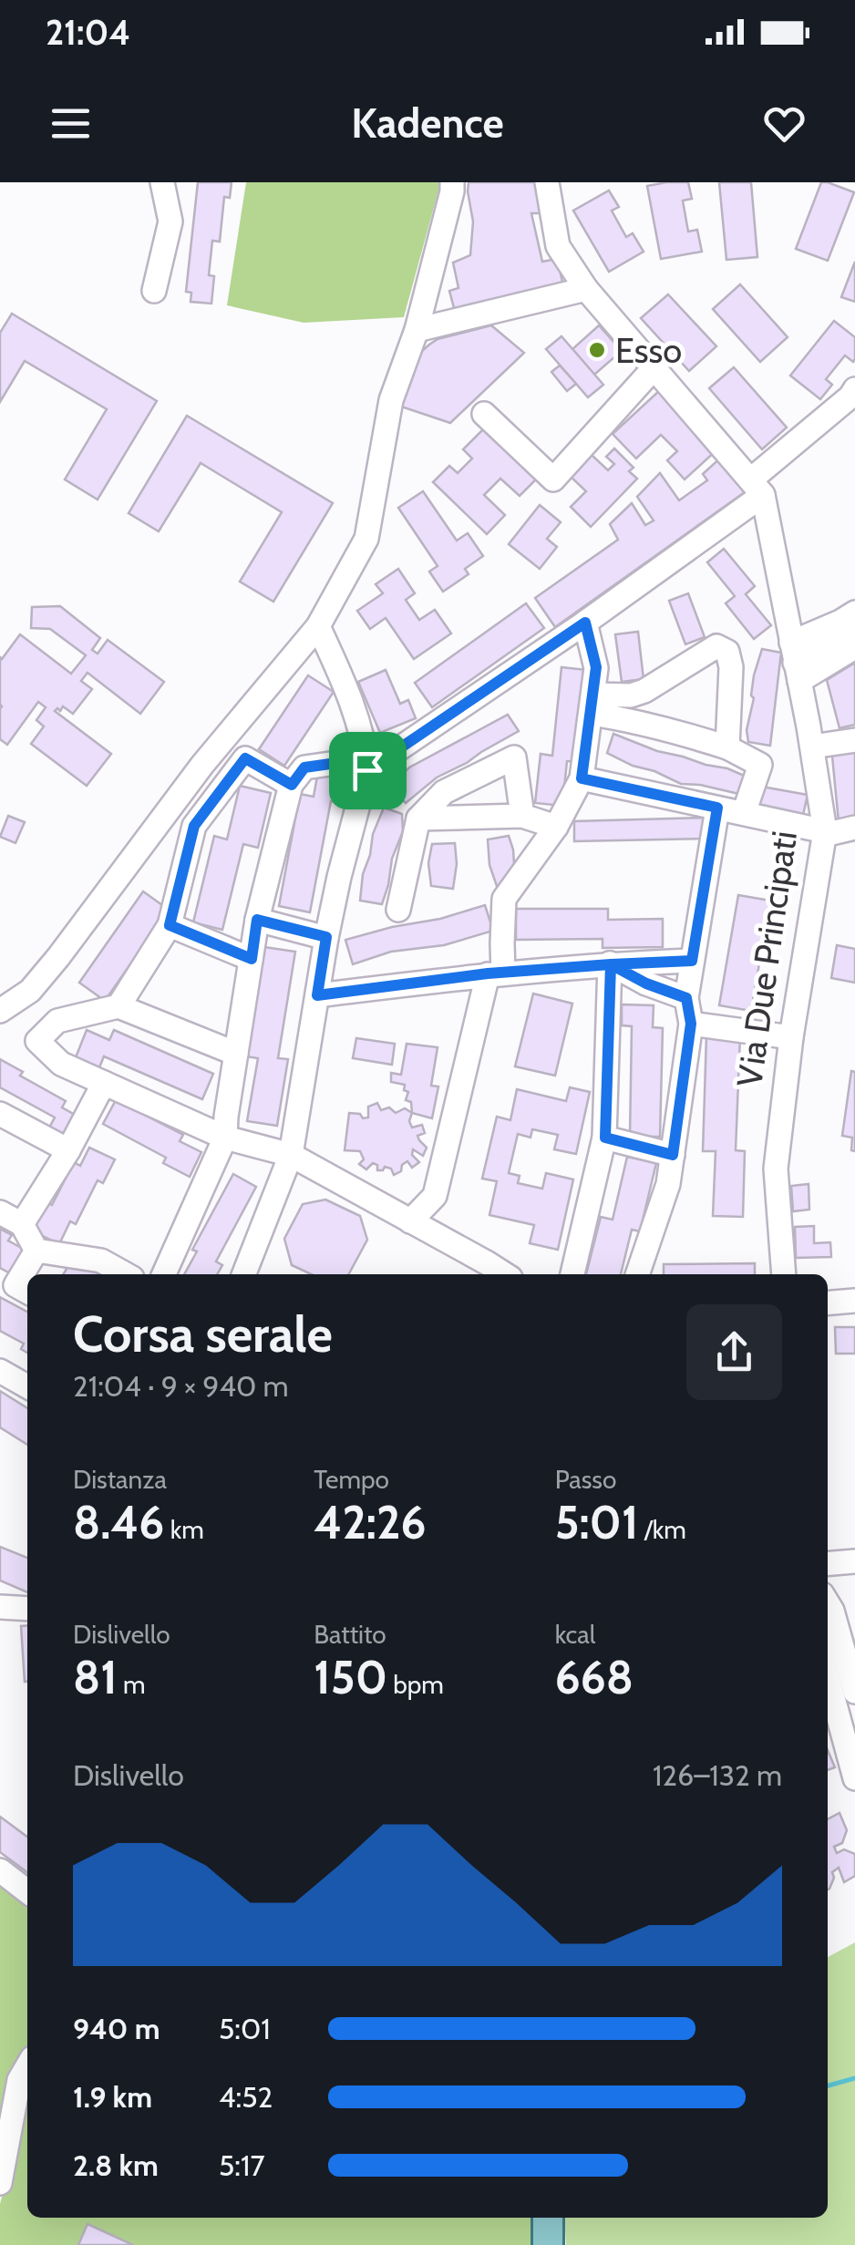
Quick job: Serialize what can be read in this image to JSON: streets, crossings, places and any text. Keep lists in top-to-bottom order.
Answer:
{
  "streets": {
    "street": ["Via Due Principati"]
  },
  "places": ["Esso"],
  "page": {
    "status": "21:04",
    "header": "Kadence",
    "heading": ["Corsa serale", "21:04 · 9 × 940 m"],
    "stats": [
      ["Distanza", "8.46 km"],
      ["Tempo", "42:26"],
      ["Passo", "5:01 /km"],
      ["Dislivello", "81 m"],
      ["Battito", "150 bpm"],
      ["kcal", "668"]
    ],
    "chart": ["Dislivello", "126–132 m"],
    "list": [
      {
        "name": "940 m",
        "note": "5:01"
      },
      {
        "name": "1.9 km",
        "note": "4:52"
      },
      {
        "name": "2.8 km",
        "note": "5:17"
      }
    ]
  }
}
